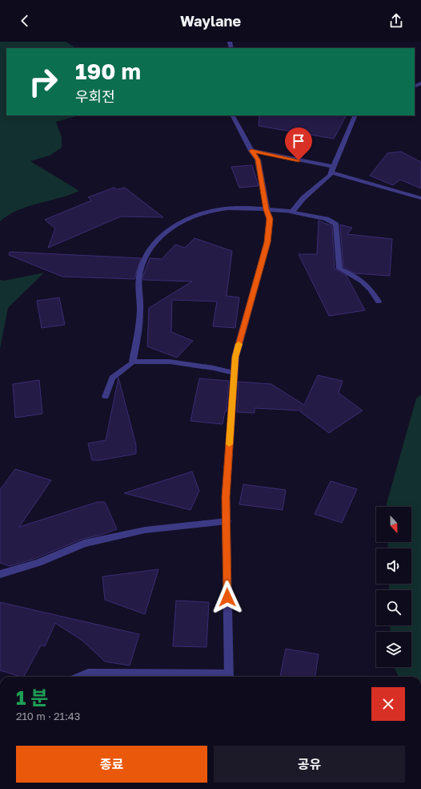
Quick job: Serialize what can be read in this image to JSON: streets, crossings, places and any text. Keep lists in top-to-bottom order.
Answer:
{
  "north": "bottom",
  "page": {
    "header": "Waylane",
    "turn": ["190 m", "우회전"],
    "heading": ["1 분", "210 m · 21:43"],
    "buttons": ["종료", "공유"]
  }
}
